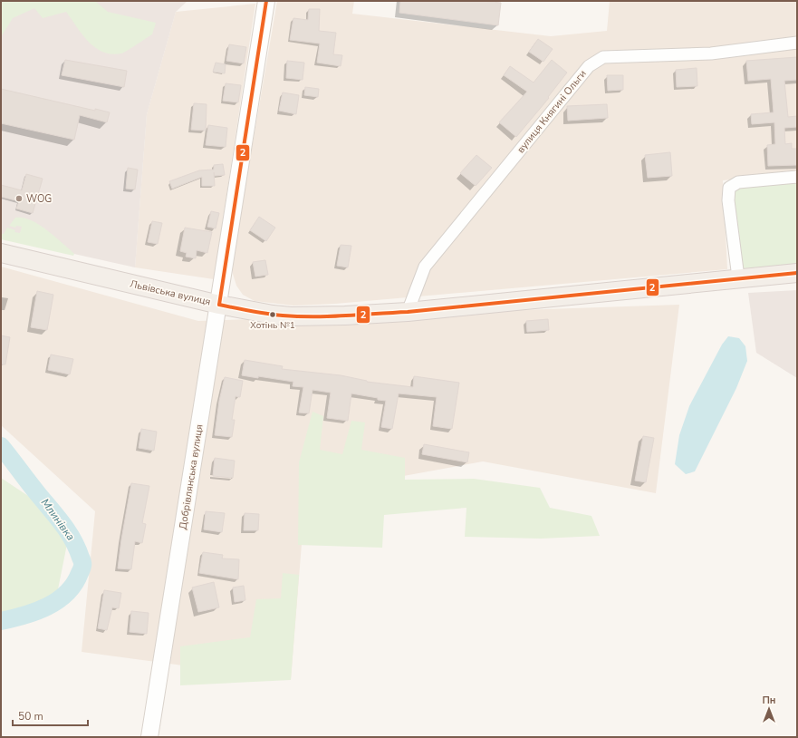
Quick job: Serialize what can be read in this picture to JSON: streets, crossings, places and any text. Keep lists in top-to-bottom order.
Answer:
{
  "streets": {
    "main road": ["Львівська вулиця"],
    "street": ["вулиця Княгині Ольги", "Добрівлянська вулиця"]
  },
  "crossings": [
    ["вулиця Княгині Ольги", "Львівська вулиця"],
    ["Львівська вулиця", "Добрівлянська вулиця"]
  ],
  "water": ["Млинівка"],
  "places": ["WOG", "Хотінь №1"],
  "lines": ["transit line 2"],
  "scale_bar": "50 m",
  "north": "top"
}
